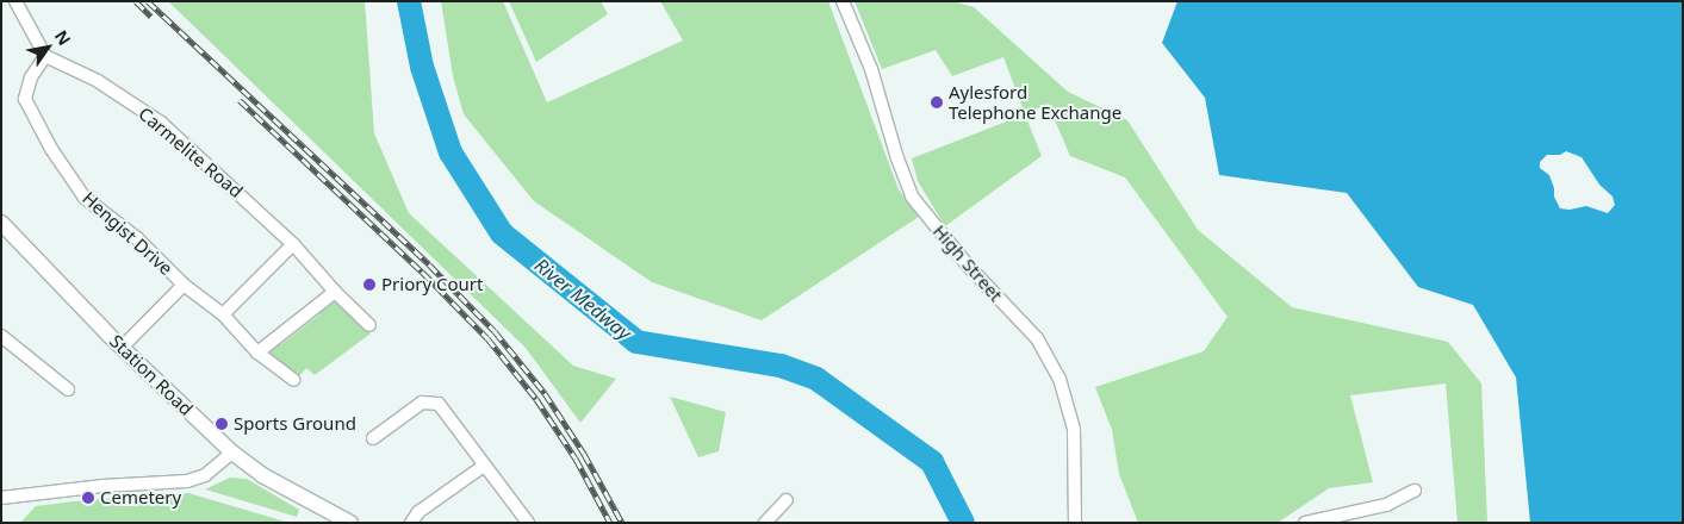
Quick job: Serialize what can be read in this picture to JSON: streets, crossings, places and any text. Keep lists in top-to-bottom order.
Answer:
{
  "streets": {
    "street": [
      "Carmelite Road",
      "Hengist Drive",
      "High Street",
      "Station Road"
    ]
  },
  "crossings": [
    ["Carmelite Road", "Hengist Drive"],
    ["Hengist Drive", "Station Road"]
  ],
  "water": ["River Medway"],
  "places": [
    "Aylesford Telephone Exchange",
    "Priory Court",
    "Sports Ground",
    "Cemetery"
  ],
  "north": "top right"
}
